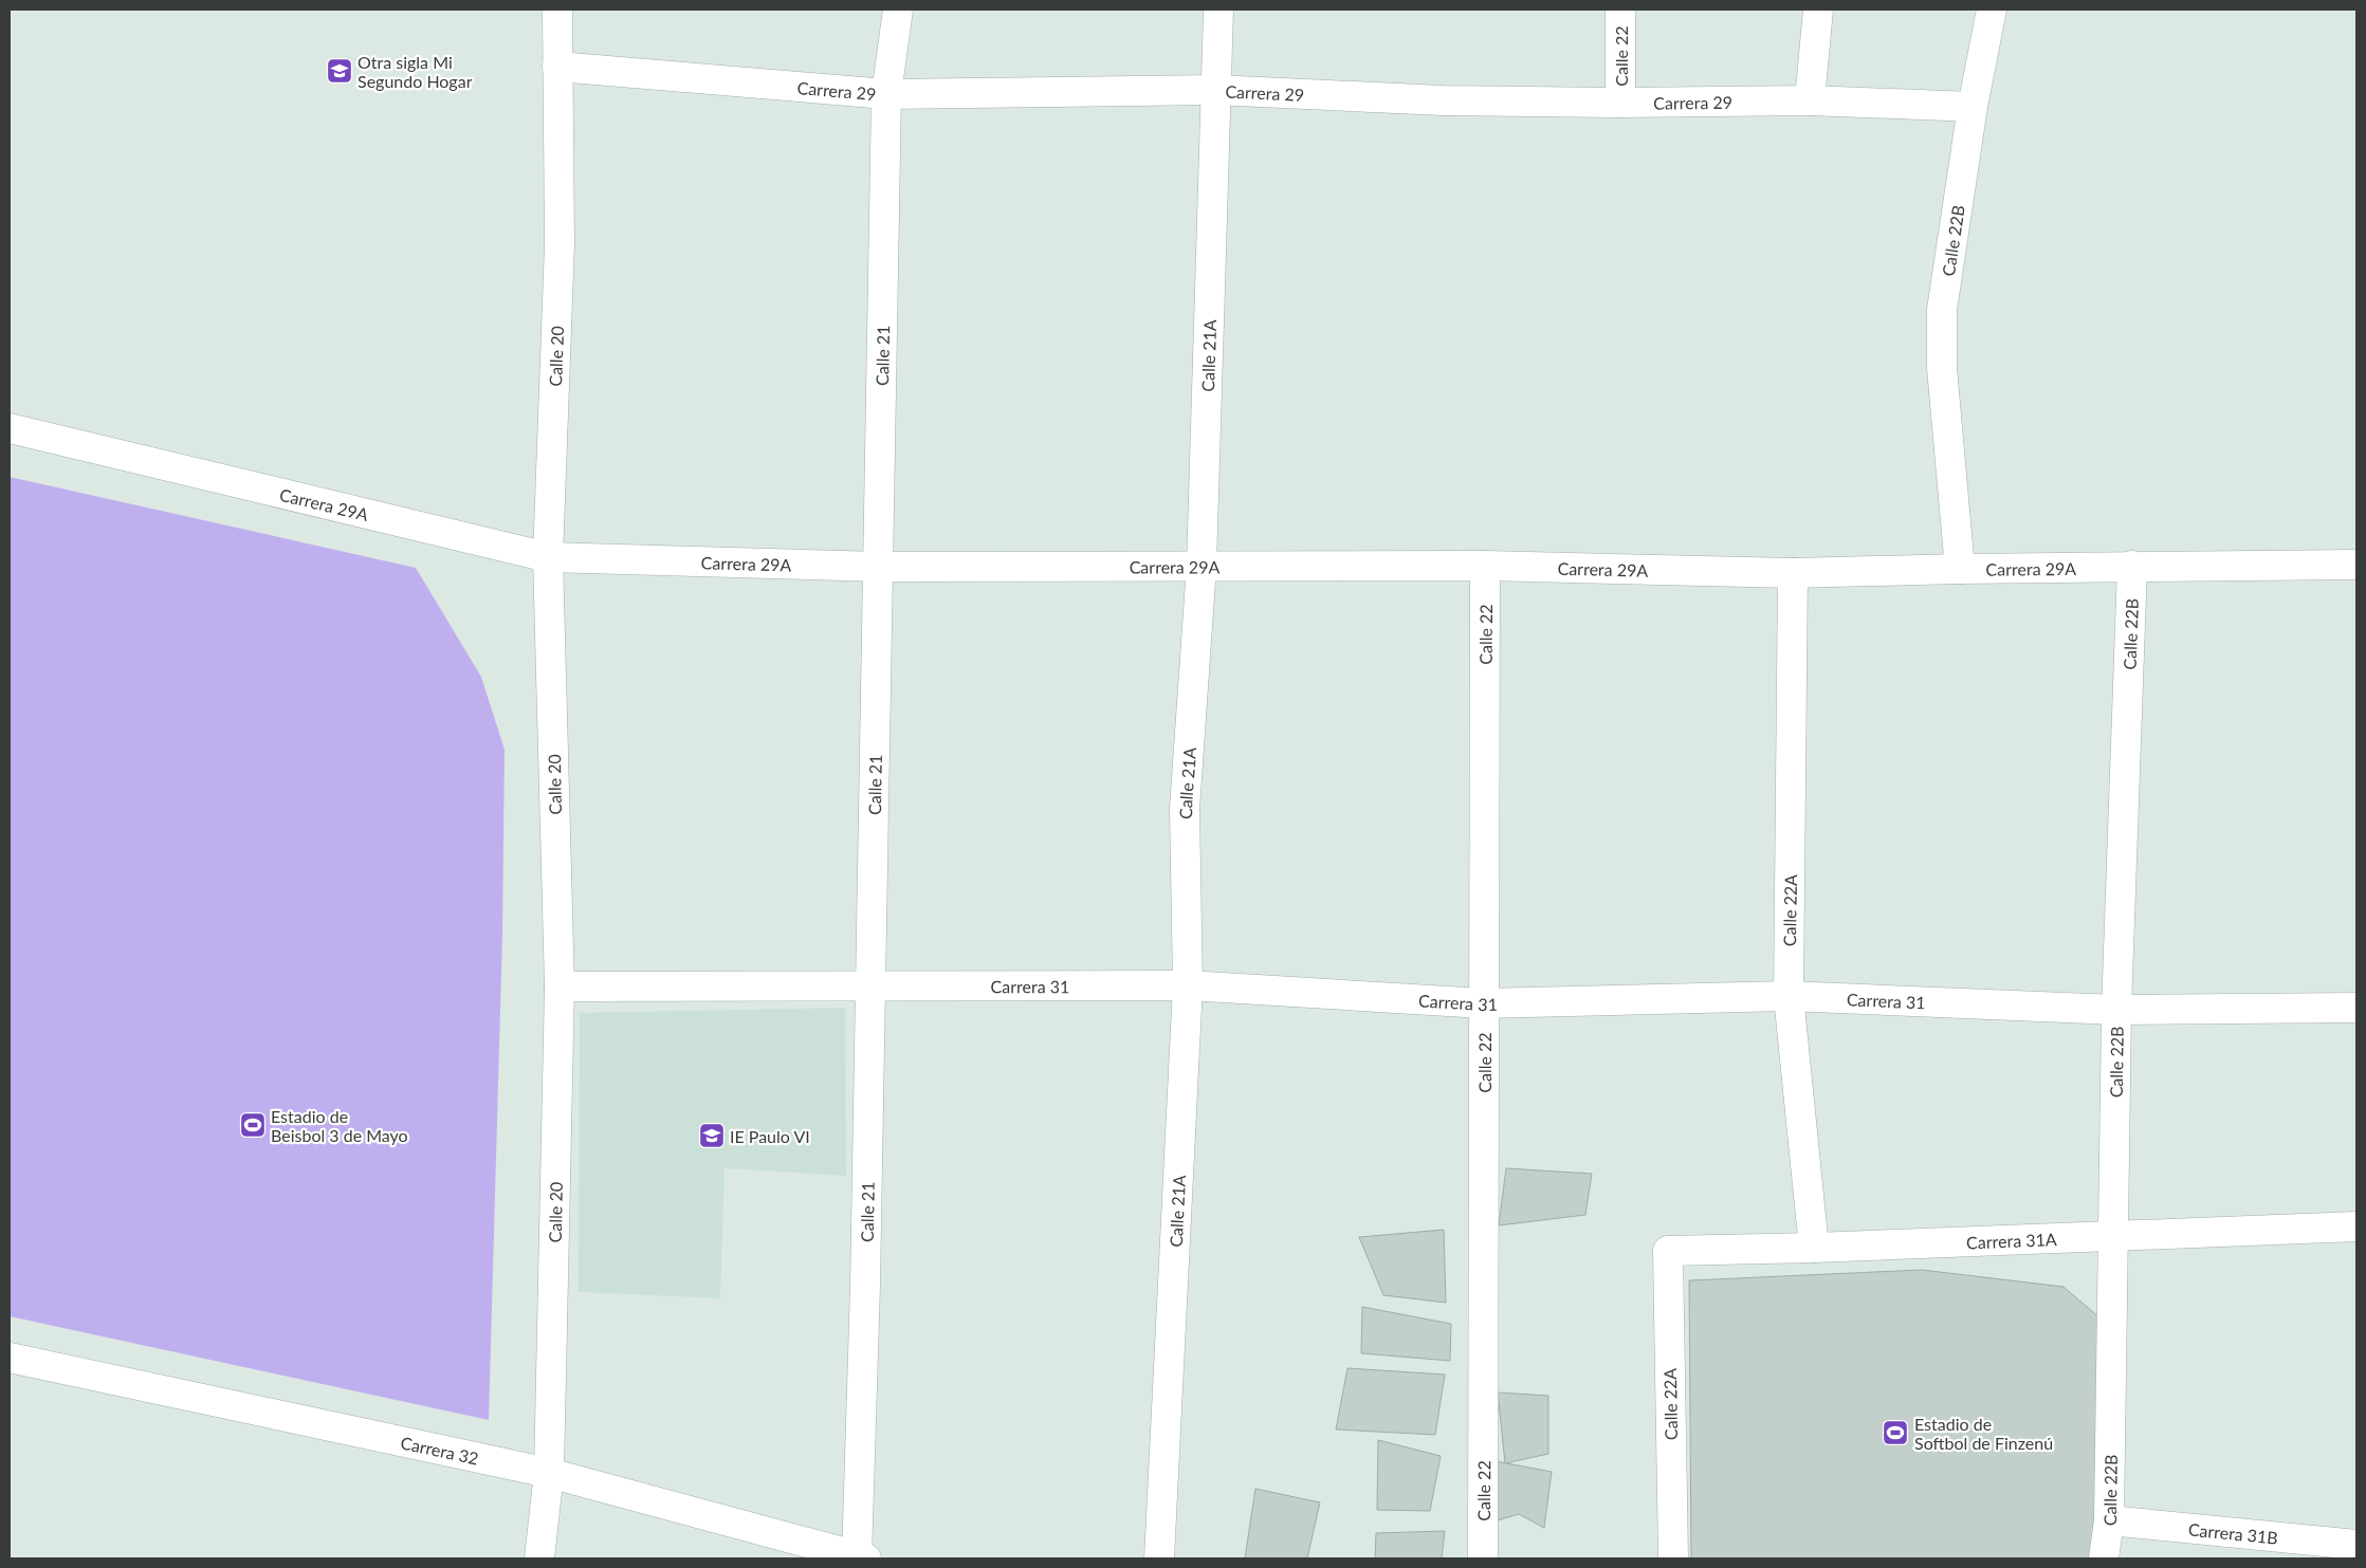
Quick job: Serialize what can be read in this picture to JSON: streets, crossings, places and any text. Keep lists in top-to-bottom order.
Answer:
{
  "streets": {
    "street": [
      "Calle 22",
      "Carrera 29",
      "Calle 22B",
      "Calle 21",
      "Calle 20",
      "Calle 21A",
      "Carrera 29A",
      "Calle 22A",
      "Carrera 31",
      "Carrera 31A",
      "Carrera 32",
      "Carrera 31B"
    ]
  },
  "crossings": [
    ["Calle 22", "Carrera 29"],
    ["Calle 22", "Carrera 29A"],
    ["Calle 22", "Carrera 31"],
    ["Carrera 29", "Calle 22B"],
    ["Carrera 29", "Calle 21"],
    ["Carrera 29", "Calle 20"],
    ["Carrera 29", "Calle 21A"],
    ["Calle 22B", "Carrera 29A"],
    ["Calle 22B", "Carrera 31"],
    ["Calle 22B", "Carrera 31A"],
    ["Calle 22B", "Carrera 31B"],
    ["Calle 21", "Carrera 29A"],
    ["Calle 21", "Carrera 31"],
    ["Calle 21", "Carrera 32"],
    ["Calle 20", "Carrera 29A"],
    ["Calle 20", "Carrera 31"],
    ["Calle 20", "Carrera 32"],
    ["Calle 21A", "Carrera 29A"],
    ["Calle 21A", "Carrera 31"],
    ["Carrera 29A", "Calle 22A"],
    ["Calle 22A", "Carrera 31"],
    ["Calle 22A", "Carrera 31A"]
  ],
  "places": {
    "school or university": ["Otra sigla Mi Segundo Hogar", "IE Paulo VI"],
    "sports": ["Estadio de Beisbol 3 de Mayo", "Estadio de Softbol de Finzenú"]
  }
}
